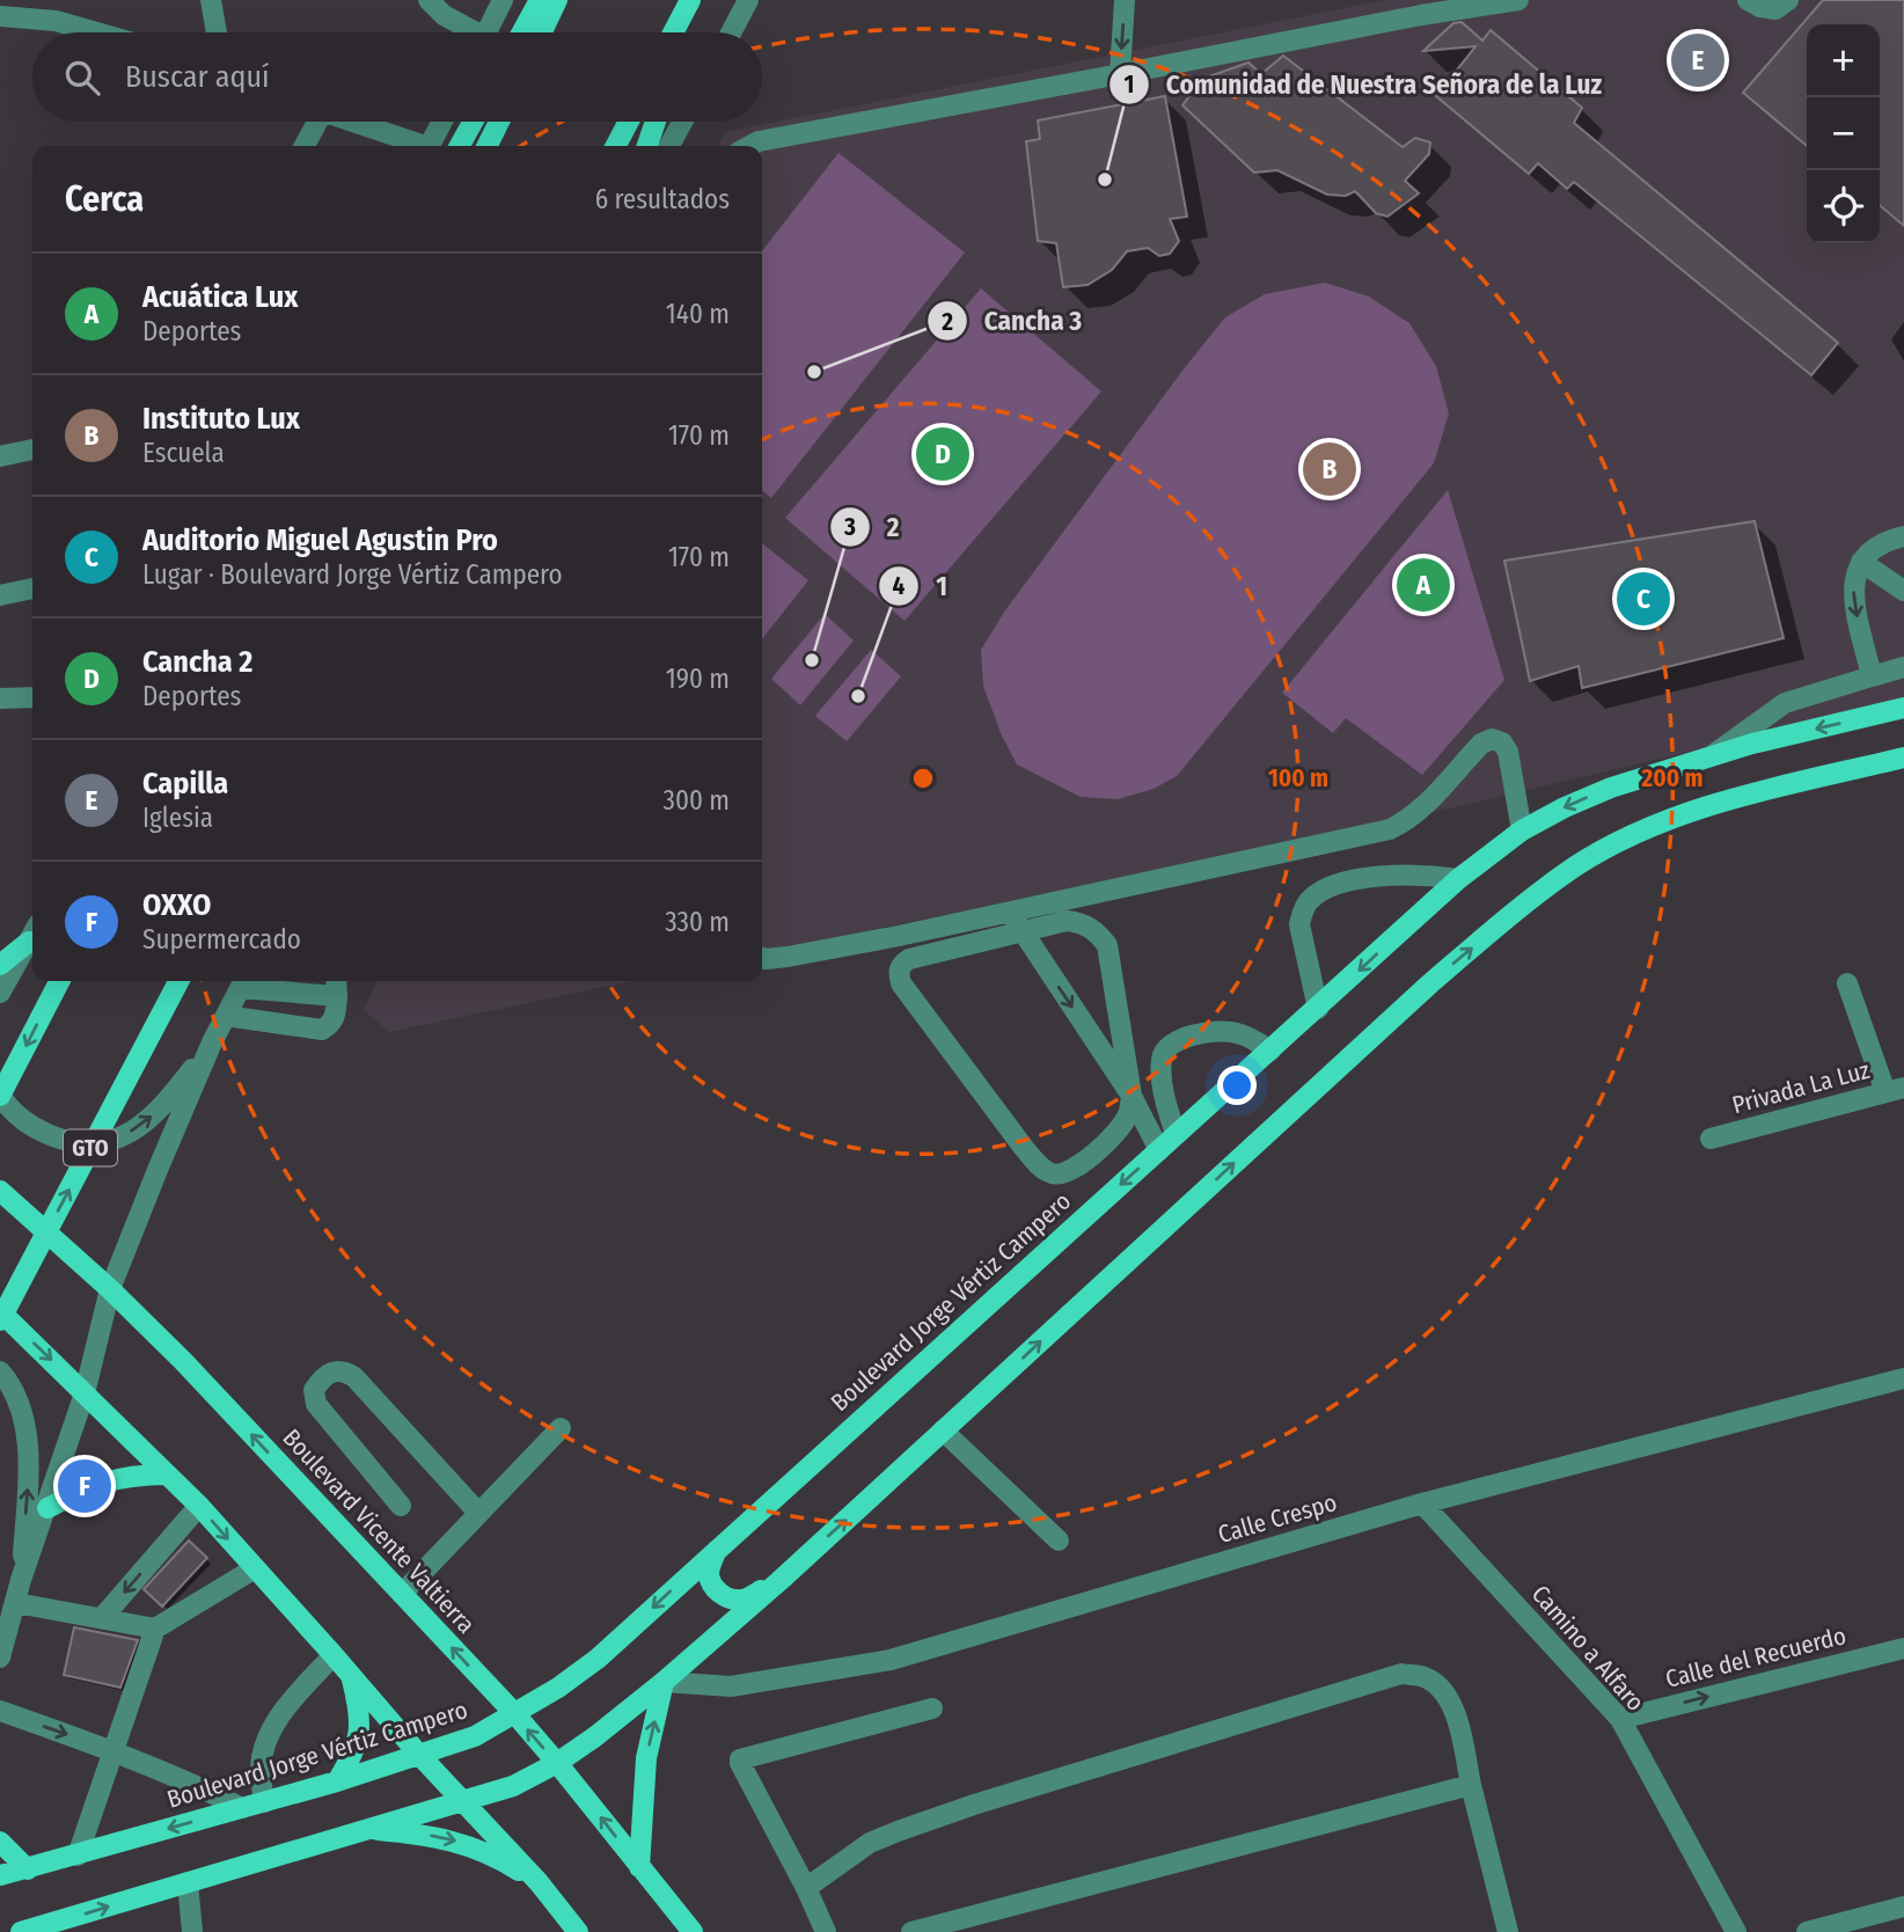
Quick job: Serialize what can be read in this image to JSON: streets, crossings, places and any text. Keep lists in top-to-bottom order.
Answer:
{
  "streets": {
    "main road": ["GTO", "Boulevard Jorge Vértiz Campero", "Boulevard Vicente Valtierra"],
    "street": [
      "Privada La Luz",
      "Calle Crespo",
      "Camino a Alfaro",
      "Calle del Recuerdo"
    ]
  },
  "crossings": [
    ["Boulevard Jorge Vértiz Campero", "Boulevard Vicente Valtierra"],
    ["Calle Crespo", "Camino a Alfaro"],
    ["Camino a Alfaro", "Calle del Recuerdo"]
  ],
  "one_way": ["Calle del Recuerdo"],
  "places": [
    "Comunidad de Nuestra Señora de la Luz",
    "Cancha 3",
    "2",
    "1"
  ],
  "page": {
    "map_buttons": ["+", "−"],
    "pins": [
      "E",
      "D",
      "B",
      "A",
      "C",
      "F"
    ],
    "search": "Buscar aquí",
    "heading": ["Cerca", "6 resultados"],
    "list": [
      {
        "mark": "A",
        "name": "Acuática Lux",
        "note": "Deportes",
        "value": "140 m"
      },
      {
        "mark": "B",
        "name": "Instituto Lux",
        "note": "Escuela",
        "value": "170 m"
      },
      {
        "mark": "C",
        "name": "Auditorio Miguel Agustin Pro",
        "note": "Lugar · Boulevard Jorge Vértiz Campero",
        "value": "170 m"
      },
      {
        "mark": "D",
        "name": "Cancha 2",
        "note": "Deportes",
        "value": "190 m"
      },
      {
        "mark": "E",
        "name": "Capilla",
        "note": "Iglesia",
        "value": "300 m"
      },
      {
        "mark": "F",
        "name": "OXXO",
        "note": "Supermercado",
        "value": "330 m"
      }
    ]
  },
  "rings": ["100 m", "200 m"]
}
